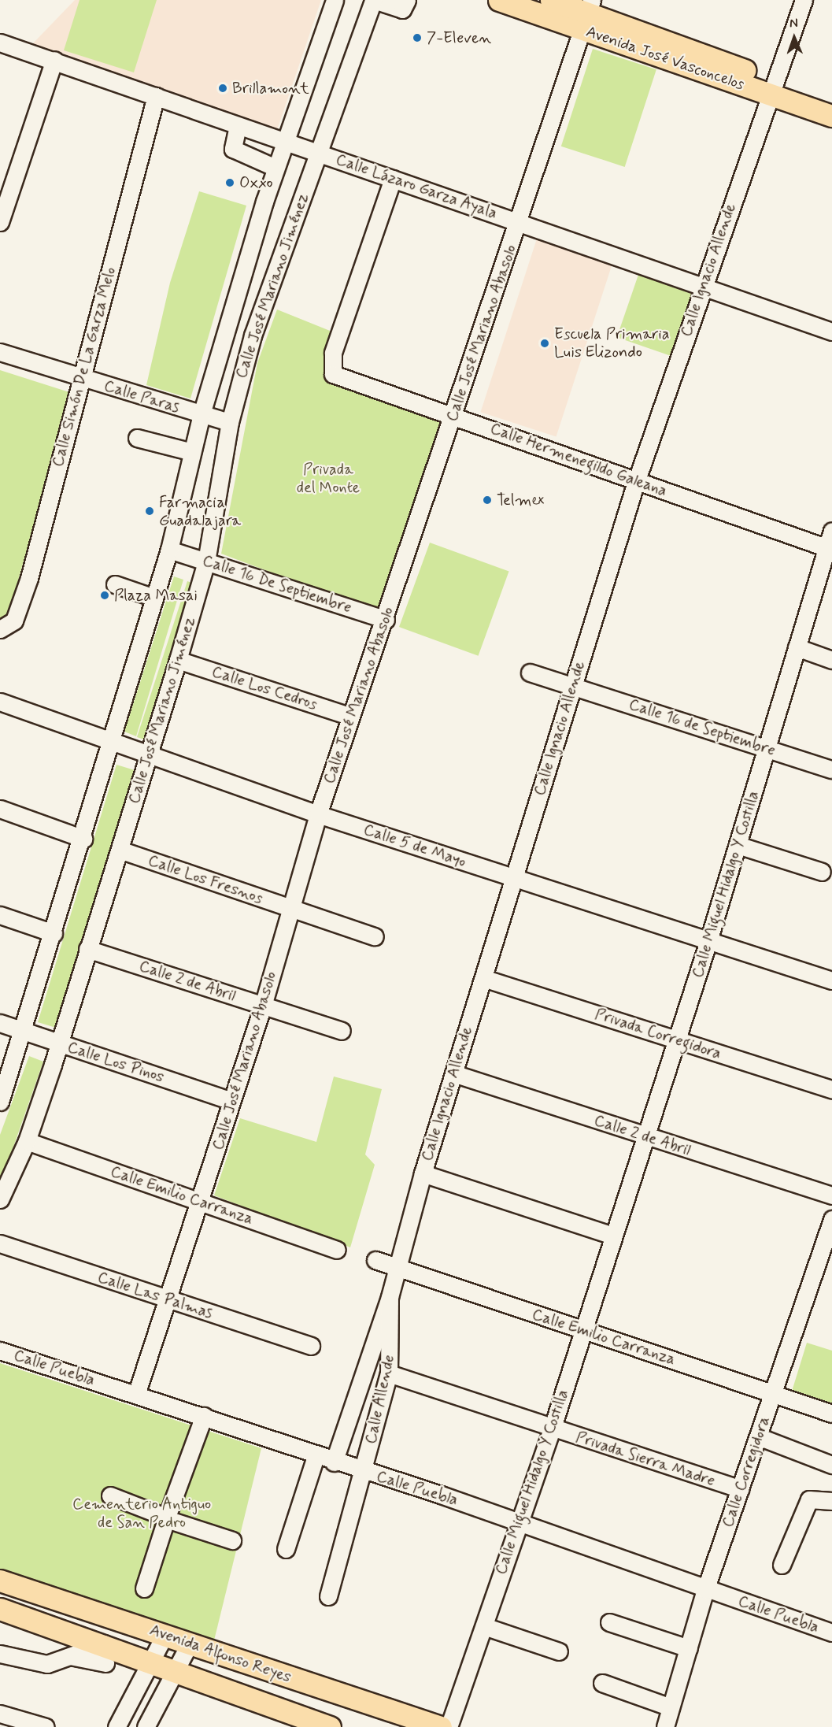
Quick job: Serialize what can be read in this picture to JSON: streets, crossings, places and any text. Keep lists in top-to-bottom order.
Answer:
{
  "streets": {
    "main road": ["Avenida José Vasconcelos", "Avenida Alfonso Reyes"],
    "street": [
      "Calle Lázaro Garza Ayala",
      "Calle Ignacio Allende",
      "Calle José Mariano Jiménez",
      "Calle José Mariano Abasolo",
      "Calle Simón De La Garza Melo",
      "Calle Paras",
      "Calle Hermenegildo Galeana",
      "Calle 16 De Septiembre",
      "Calle Los Cedros",
      "Calle 16 de Septiembre",
      "Calle 5 de Mayo",
      "Calle Los Fresnos",
      "Calle Miguel Hidalgo Y Costilla",
      "Calle 2 de Abril",
      "Privada Corregidora",
      "Calle Los Pinos",
      "Calle Emilio Carranza",
      "Calle Las Palmas",
      "Calle Puebla",
      "Calle Allende",
      "Privada Sierra Madre",
      "Calle Corregidora"
    ]
  },
  "crossings": [
    ["Avenida José Vasconcelos", "Calle Ignacio Allende"],
    ["Avenida José Vasconcelos", "Calle José Mariano Abasolo"],
    ["Calle Lázaro Garza Ayala", "Calle Ignacio Allende"],
    ["Calle Lázaro Garza Ayala", "Calle José Mariano Jiménez"],
    ["Calle Lázaro Garza Ayala", "Calle José Mariano Abasolo"],
    ["Calle Lázaro Garza Ayala", "Calle Simón De La Garza Melo"],
    ["Calle Lázaro Garza Ayala", "Calle Hermenegildo Galeana"],
    ["Calle Ignacio Allende", "Calle Hermenegildo Galeana"],
    ["Calle Ignacio Allende", "Calle 16 de Septiembre"],
    ["Calle Ignacio Allende", "Calle 5 de Mayo"],
    ["Calle Ignacio Allende", "Calle 2 de Abril"],
    ["Calle Ignacio Allende", "Privada Corregidora"],
    ["Calle Ignacio Allende", "Calle Emilio Carranza"],
    ["Calle Ignacio Allende", "Calle Puebla"],
    ["Calle Ignacio Allende", "Calle Allende"],
    ["Calle José Mariano Jiménez", "Calle Paras"],
    ["Calle José Mariano Jiménez", "Calle 16 De Septiembre"],
    ["Calle José Mariano Jiménez", "Calle Los Cedros"],
    ["Calle José Mariano Jiménez", "Calle 5 de Mayo"],
    ["Calle José Mariano Jiménez", "Calle Los Fresnos"],
    ["Calle José Mariano Jiménez", "Calle 2 de Abril"],
    ["Calle José Mariano Jiménez", "Calle Los Pinos"],
    ["Calle José Mariano Jiménez", "Calle Emilio Carranza"],
    ["Calle José Mariano Abasolo", "Calle Hermenegildo Galeana"],
    ["Calle José Mariano Abasolo", "Calle 16 De Septiembre"],
    ["Calle José Mariano Abasolo", "Calle Los Cedros"],
    ["Calle José Mariano Abasolo", "Calle 5 de Mayo"],
    ["Calle José Mariano Abasolo", "Calle Los Fresnos"],
    ["Calle José Mariano Abasolo", "Calle 2 de Abril"],
    ["Calle José Mariano Abasolo", "Calle Los Pinos"],
    ["Calle José Mariano Abasolo", "Calle Emilio Carranza"],
    ["Calle José Mariano Abasolo", "Calle Las Palmas"],
    ["Calle José Mariano Abasolo", "Calle Puebla"],
    ["Calle Simón De La Garza Melo", "Calle Paras"],
    ["Calle Hermenegildo Galeana", "Calle Miguel Hidalgo Y Costilla"],
    ["Calle 16 de Septiembre", "Calle Miguel Hidalgo Y Costilla"],
    ["Calle 5 de Mayo", "Calle Miguel Hidalgo Y Costilla"],
    ["Calle Miguel Hidalgo Y Costilla", "Calle 2 de Abril"],
    ["Calle Miguel Hidalgo Y Costilla", "Privada Corregidora"],
    ["Calle Miguel Hidalgo Y Costilla", "Calle Emilio Carranza"],
    ["Calle Miguel Hidalgo Y Costilla", "Calle Puebla"],
    ["Calle Miguel Hidalgo Y Costilla", "Privada Sierra Madre"],
    ["Calle Emilio Carranza", "Calle Corregidora"],
    ["Calle Puebla", "Calle Allende"],
    ["Calle Puebla", "Calle Corregidora"],
    ["Privada Sierra Madre", "Calle Corregidora"]
  ],
  "parks": ["Privada del Monte", "Cementerio Antiguo de San Pedro"],
  "places": [
    "7-Eleven",
    "Brillamont",
    "Oxxo",
    "Escuela Primaria Luis Elizondo",
    "Telmex",
    "Farmacia Guadalajara",
    "Plaza Masai"
  ],
  "north": "top"
}
